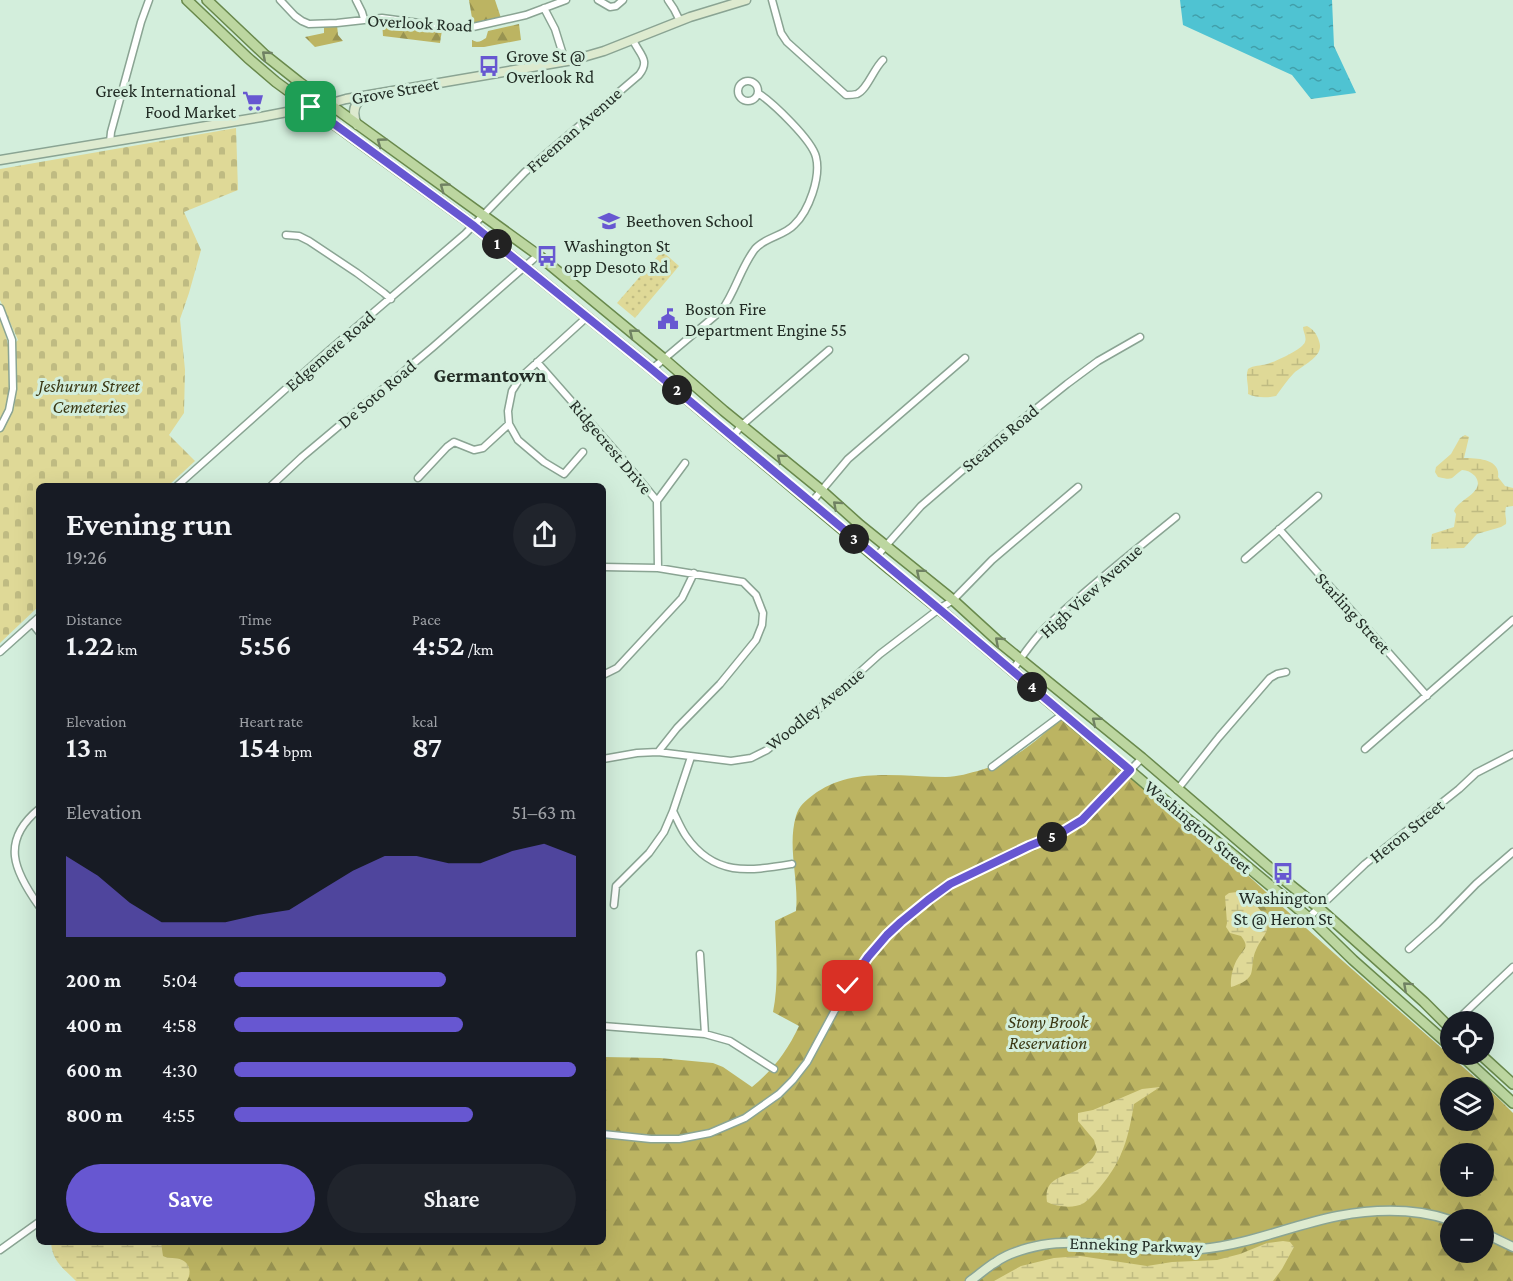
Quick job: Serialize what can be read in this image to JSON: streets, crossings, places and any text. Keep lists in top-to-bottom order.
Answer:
{
  "streets": {
    "main road": ["Grove Street", "Washington Street", "Enneking Parkway"],
    "street": [
      "Overlook Road",
      "Freeman Avenue",
      "Edgemere Road",
      "De Soto Road",
      "Stearns Road",
      "Ridgecrest Drive",
      "High View Avenue",
      "Starling Street",
      "Woodley Avenue",
      "Heron Street"
    ]
  },
  "crossings": [
    ["Grove Street", "Freeman Avenue"],
    ["Grove Street", "Washington Street"],
    ["Freeman Avenue", "Edgemere Road"],
    ["Freeman Avenue", "Washington Street"],
    ["Edgemere Road", "Washington Street"],
    ["De Soto Road", "Washington Street"],
    ["Stearns Road", "Washington Street"],
    ["High View Avenue", "Washington Street"],
    ["Woodley Avenue", "Washington Street"],
    ["Washington Street", "Heron Street"]
  ],
  "districts": ["Germantown"],
  "parks": ["Jeshurun Street Cemeteries", "Stony Brook Reservation"],
  "places": {
    "bus stop": ["Grove St @ Overlook Rd", "Washington St opp Desoto Rd", "Washington St @ Heron St"],
    "supermarket": ["Greek International Food Market"],
    "school or university": ["Beethoven School"],
    "public building": ["Boston Fire Department Engine 55"]
  },
  "page": {
    "pins": [
      "1",
      "2",
      "3",
      "4",
      "5"
    ],
    "heading": ["Evening run", "19:26"],
    "stats": [
      ["Distance", "1.22 km"],
      ["Time", "5:56"],
      ["Pace", "4:52 /km"],
      ["Elevation", "13 m"],
      ["Heart rate", "154 bpm"],
      ["kcal", "87"]
    ],
    "chart": ["Elevation", "51–63 m"],
    "list": [
      {
        "name": "200 m",
        "note": "5:04"
      },
      {
        "name": "400 m",
        "note": "4:58"
      },
      {
        "name": "600 m",
        "note": "4:30"
      },
      {
        "name": "800 m",
        "note": "4:55"
      }
    ],
    "map_buttons": ["+", "−"],
    "buttons": ["Save", "Share"]
  }
}
